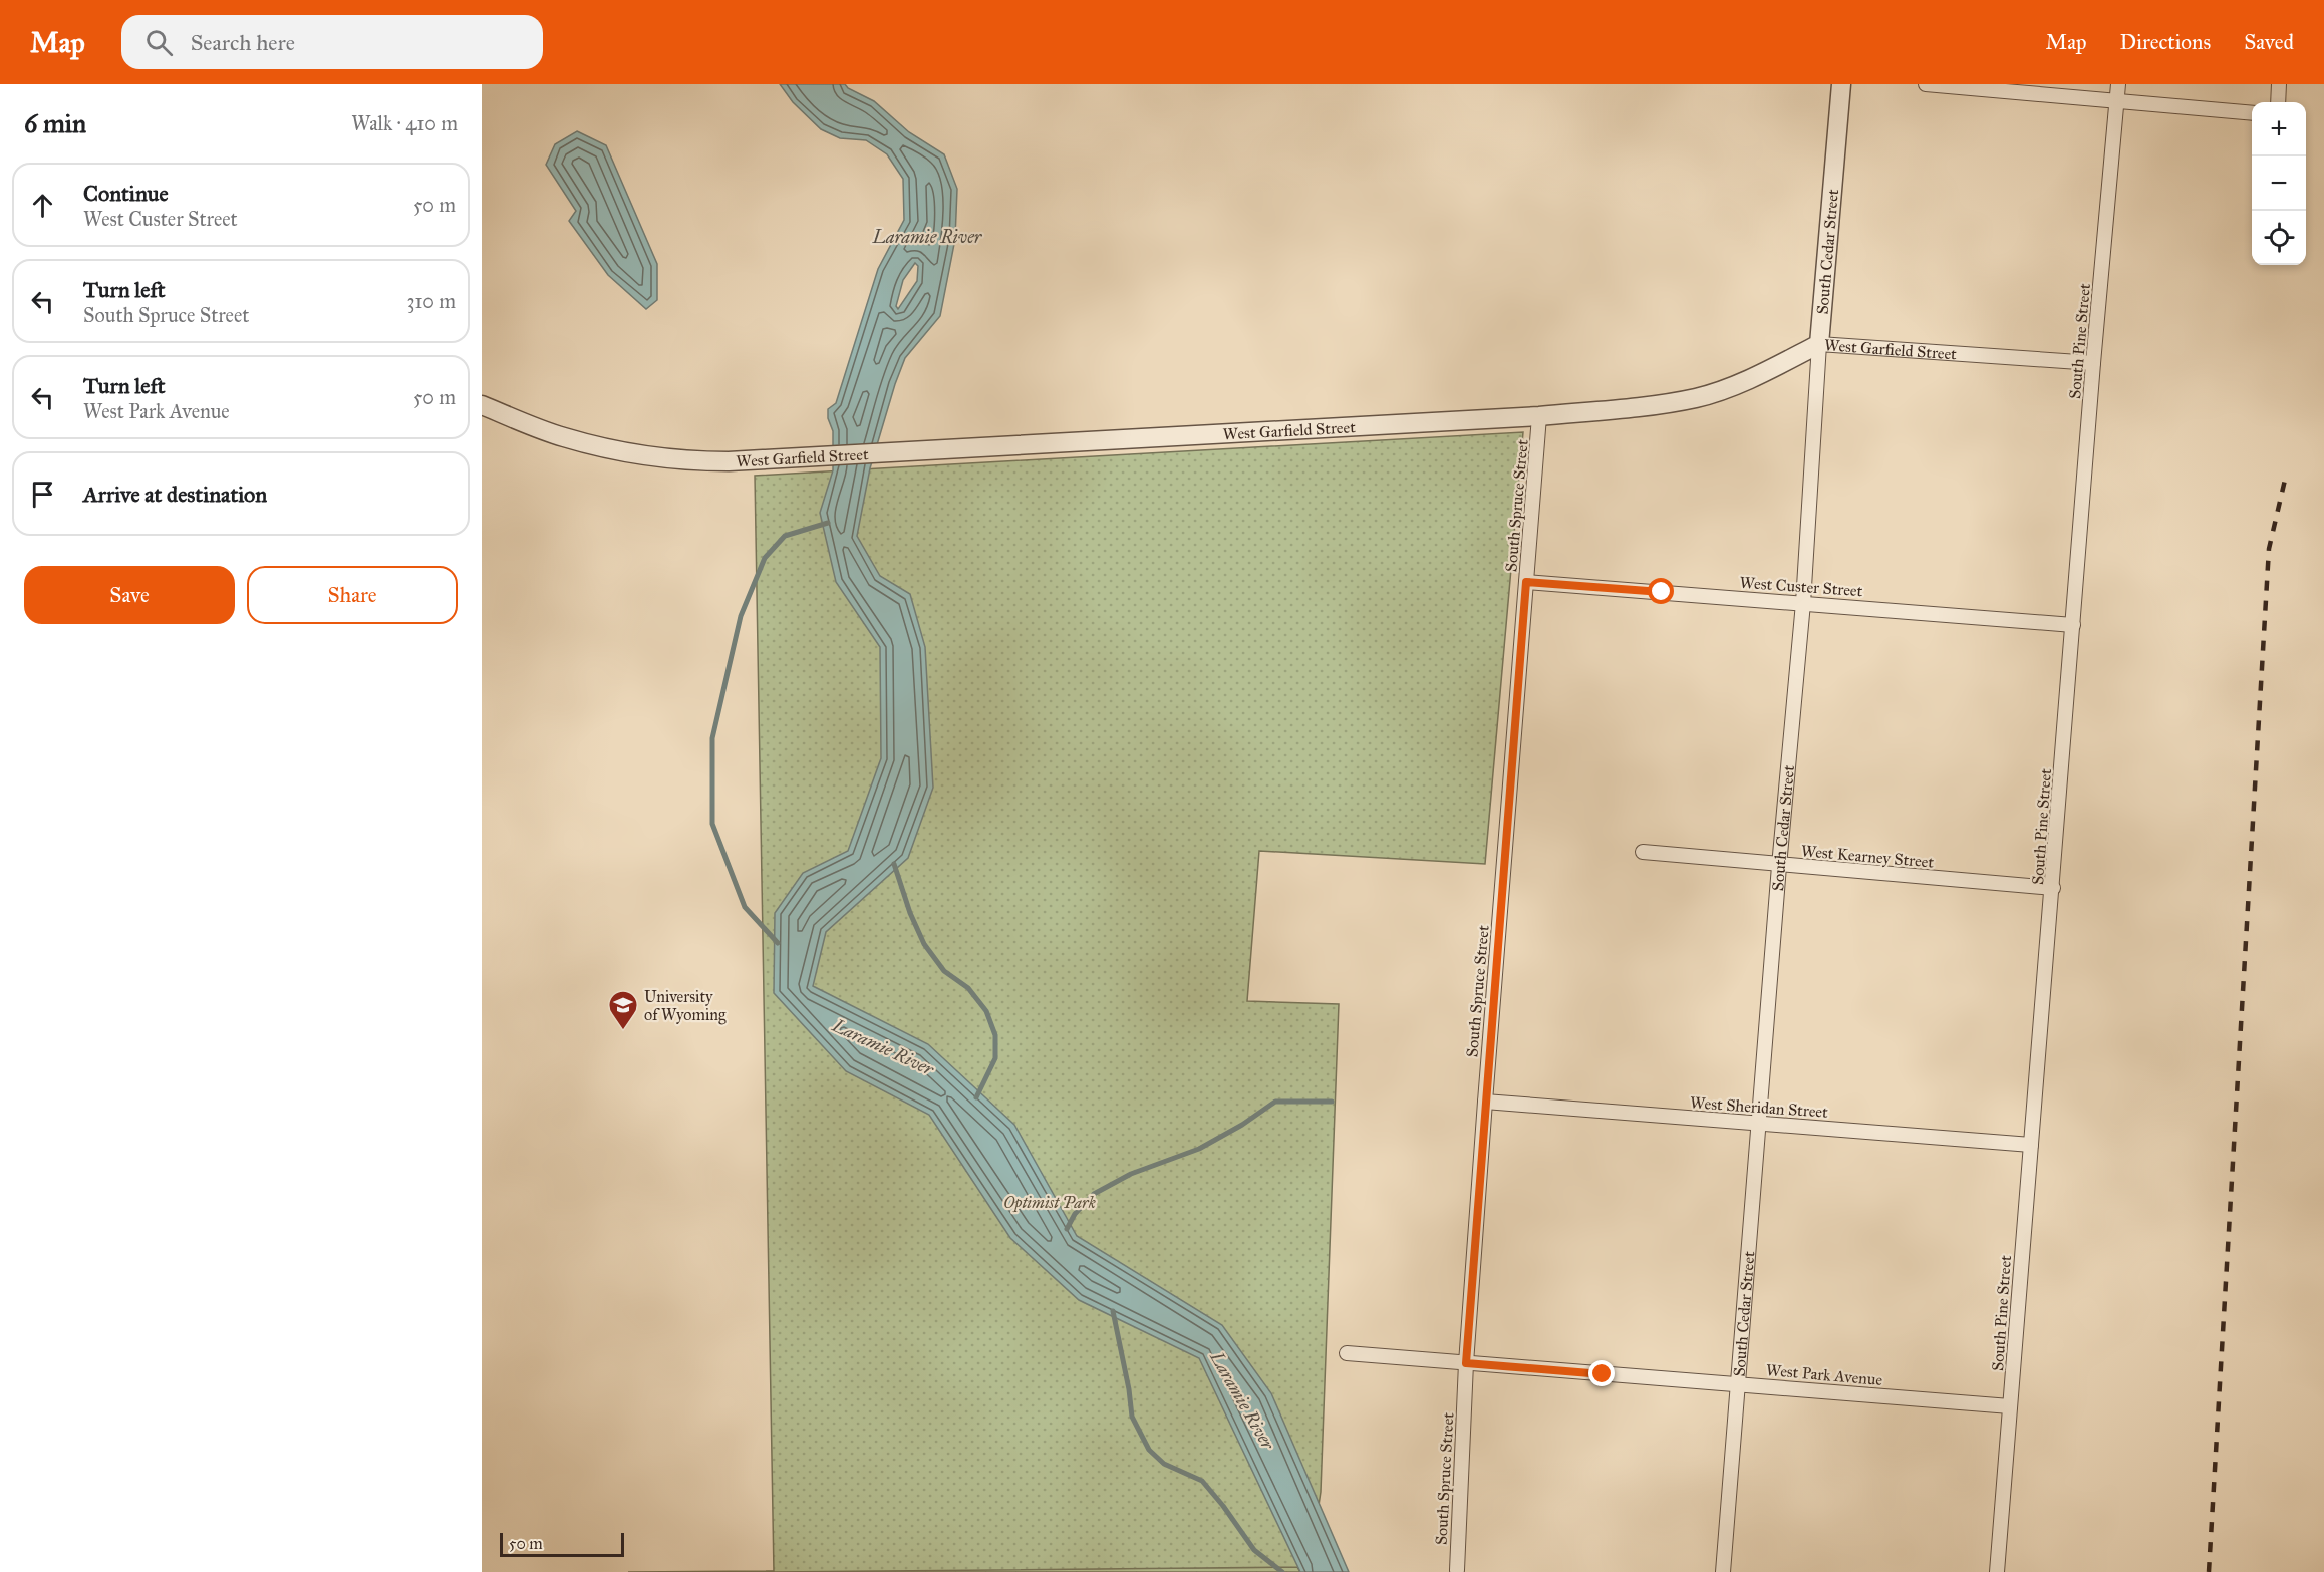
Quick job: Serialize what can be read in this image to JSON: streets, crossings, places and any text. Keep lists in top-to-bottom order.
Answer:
{
  "streets": {
    "street": [
      "South Cedar Street",
      "South Pine Street",
      "West Garfield Street",
      "South Spruce Street",
      "West Custer Street",
      "West Kearney Street",
      "West Sheridan Street",
      "West Park Avenue"
    ]
  },
  "crossings": [
    ["South Cedar Street", "West Garfield Street"],
    ["South Cedar Street", "West Custer Street"],
    ["South Cedar Street", "West Kearney Street"],
    ["South Cedar Street", "West Sheridan Street"],
    ["South Cedar Street", "West Park Avenue"],
    ["South Pine Street", "West Garfield Street"],
    ["South Pine Street", "West Custer Street"],
    ["South Pine Street", "West Kearney Street"],
    ["South Pine Street", "West Sheridan Street"],
    ["South Pine Street", "West Park Avenue"],
    ["West Garfield Street", "South Spruce Street"],
    ["South Spruce Street", "West Custer Street"],
    ["South Spruce Street", "West Sheridan Street"],
    ["South Spruce Street", "West Park Avenue"]
  ],
  "water": ["Laramie River"],
  "parks": ["Optimist Park"],
  "places": {
    "school or university": ["University of Wyoming"]
  },
  "scale_bar": "50 m",
  "page": {
    "header": "Map",
    "search": "Search here",
    "nav": ["Map", "Directions", "Saved"],
    "heading": ["6 min", "Walk · 410 m"],
    "map_buttons": ["+", "−"],
    "list": [
      ["Continue", "West Custer Street", "50 m"],
      ["Turn left", "South Spruce Street", "310 m"],
      ["Turn left", "West Park Avenue", "50 m"],
      "Arrive at destination"
    ],
    "buttons": ["Save", "Share"],
    "scale": "50 m"
  }
}
